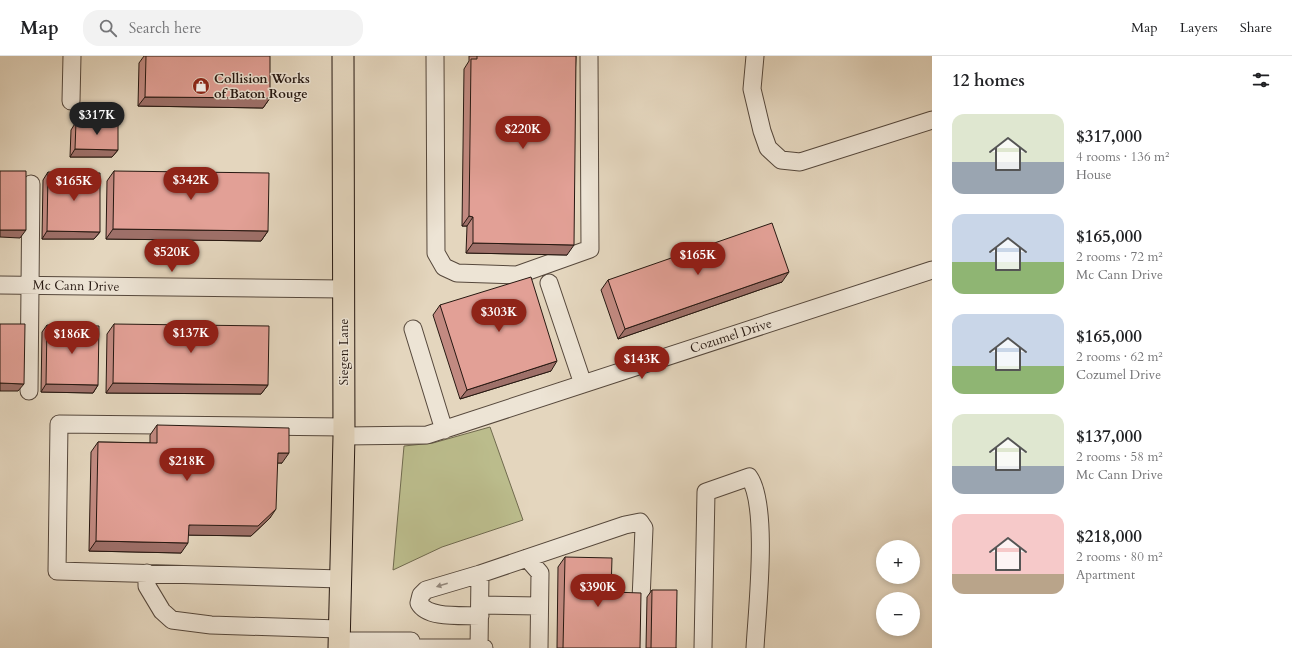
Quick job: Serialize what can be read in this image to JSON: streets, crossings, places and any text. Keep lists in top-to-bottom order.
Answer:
{
  "streets": {
    "main road": ["Siegen Lane"],
    "street": ["Mc Cann Drive", "Cozumel Drive"]
  },
  "crossings": [
    ["Mc Cann Drive", "Siegen Lane"],
    ["Cozumel Drive", "Siegen Lane"]
  ],
  "places": {
    "shop": ["Collision Works of Baton Rouge"]
  },
  "page": {
    "header": "Map",
    "search": "Search here",
    "nav": ["Map", "Layers", "Share"],
    "heading": "12 homes",
    "price": [
      "$317K",
      "$220K",
      "$342K",
      "$165K",
      "$520K",
      "$165K",
      "$303K",
      "$137K",
      "$186K",
      "$143K",
      "$218K",
      "$390K"
    ],
    "list": [
      {
        "name": "$317,000",
        "note": "4 rooms · 136 m² · House"
      },
      {
        "name": "$165,000",
        "note": "2 rooms · 72 m² · Mc Cann Drive"
      },
      {
        "name": "$165,000",
        "note": "2 rooms · 62 m² · Cozumel Drive"
      },
      {
        "name": "$137,000",
        "note": "2 rooms · 58 m² · Mc Cann Drive"
      },
      {
        "name": "$218,000",
        "note": "2 rooms · 80 m² · Apartment"
      }
    ],
    "map_buttons": ["+", "−"]
  }
}
